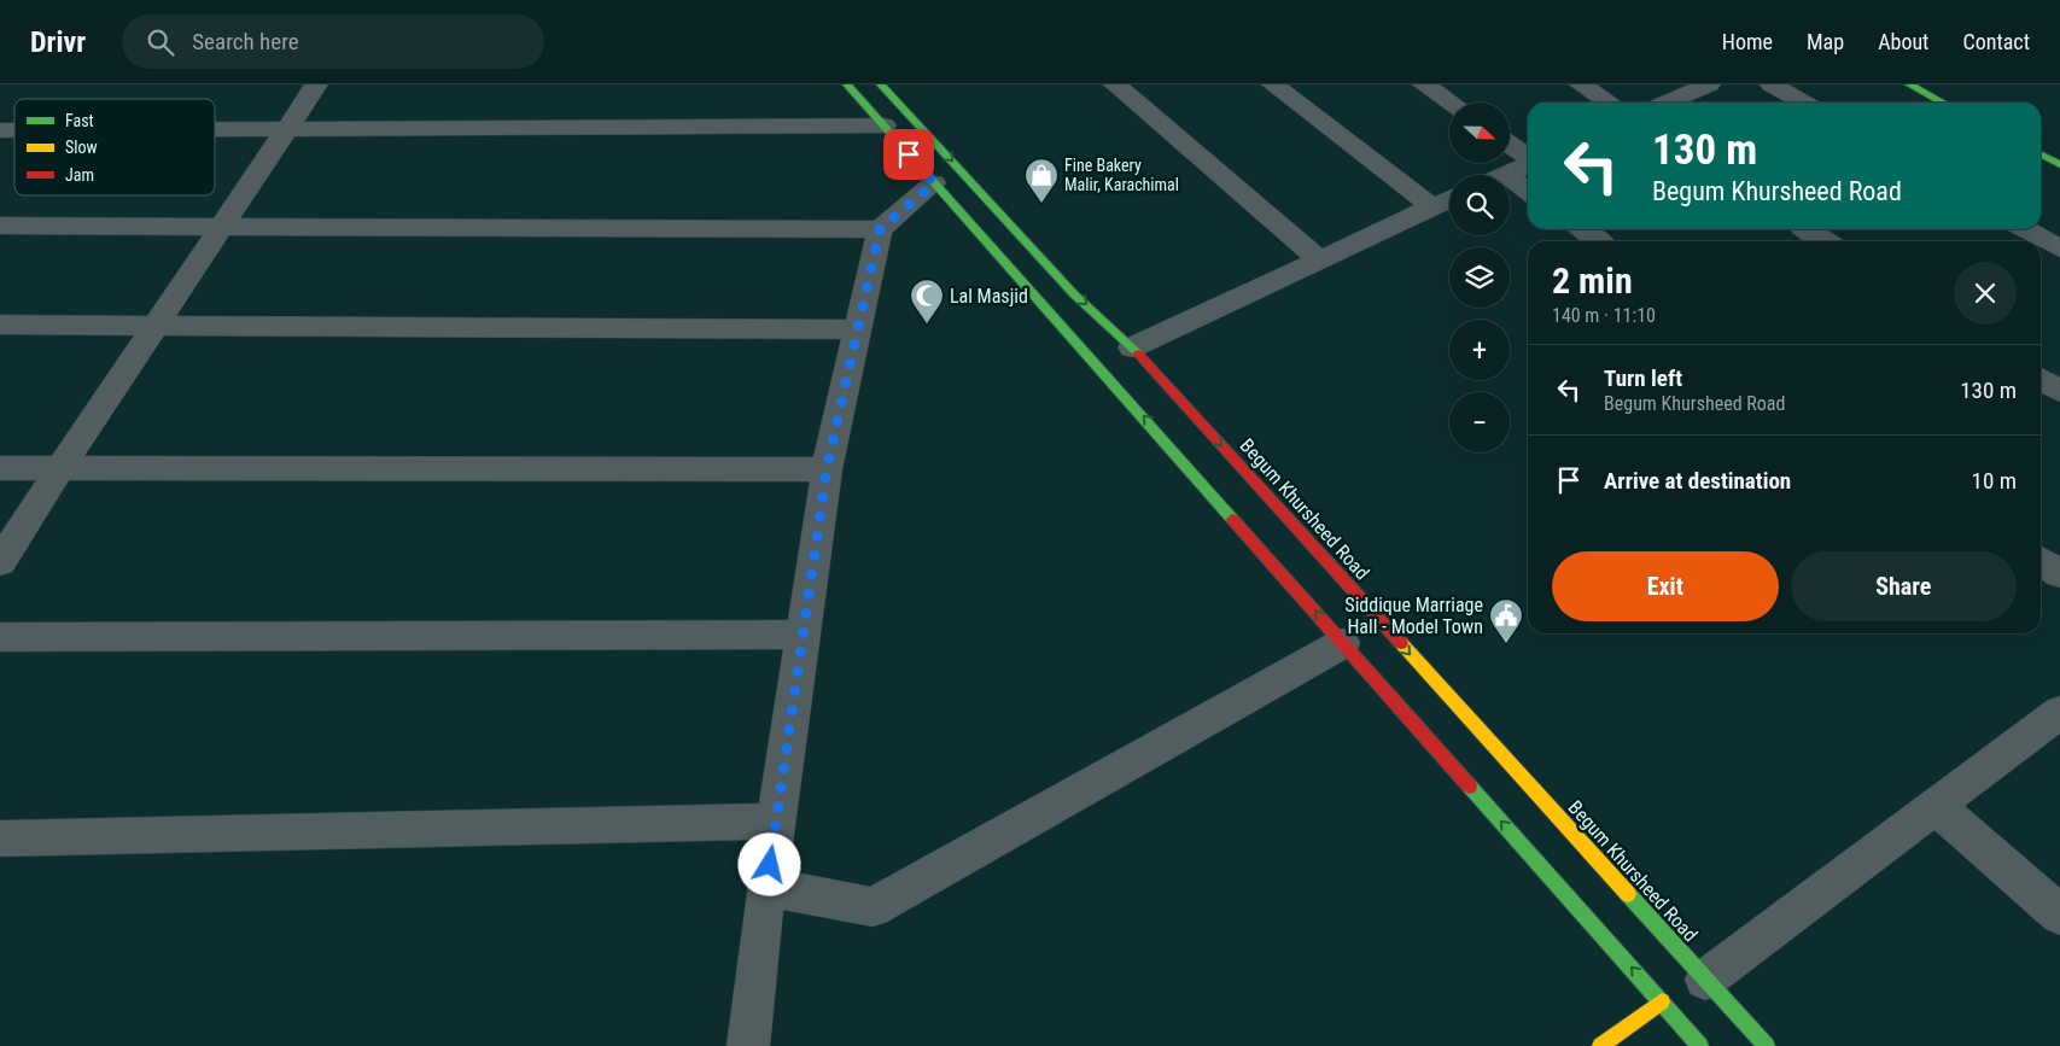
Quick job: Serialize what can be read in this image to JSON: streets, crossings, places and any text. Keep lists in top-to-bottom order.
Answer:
{
  "streets": {
    "main road": ["Begum Khursheed Road"]
  },
  "places": {
    "shop": ["Fine Bakery Malir, Karachimal"],
    "mosque": ["Lal Masjid"],
    "public building": ["Siddique Marriage Hall - Model Town"]
  },
  "legend": ["Fast", "Slow", "Jam"],
  "north": "right",
  "page": {
    "header": "Drivr",
    "search": "Search here",
    "nav": [
      "Home",
      "Map",
      "About",
      "Contact"
    ],
    "map_buttons": ["+", "−"],
    "turn": ["130 m", "Begum Khursheed Road"],
    "heading": ["2 min", "140 m · 11:10"],
    "list": [
      {
        "name": "Turn left",
        "note": "Begum Khursheed Road",
        "value": "130 m"
      },
      {
        "name": "Arrive at destination",
        "value": "10 m"
      }
    ],
    "buttons": ["Exit", "Share"]
  }
}
